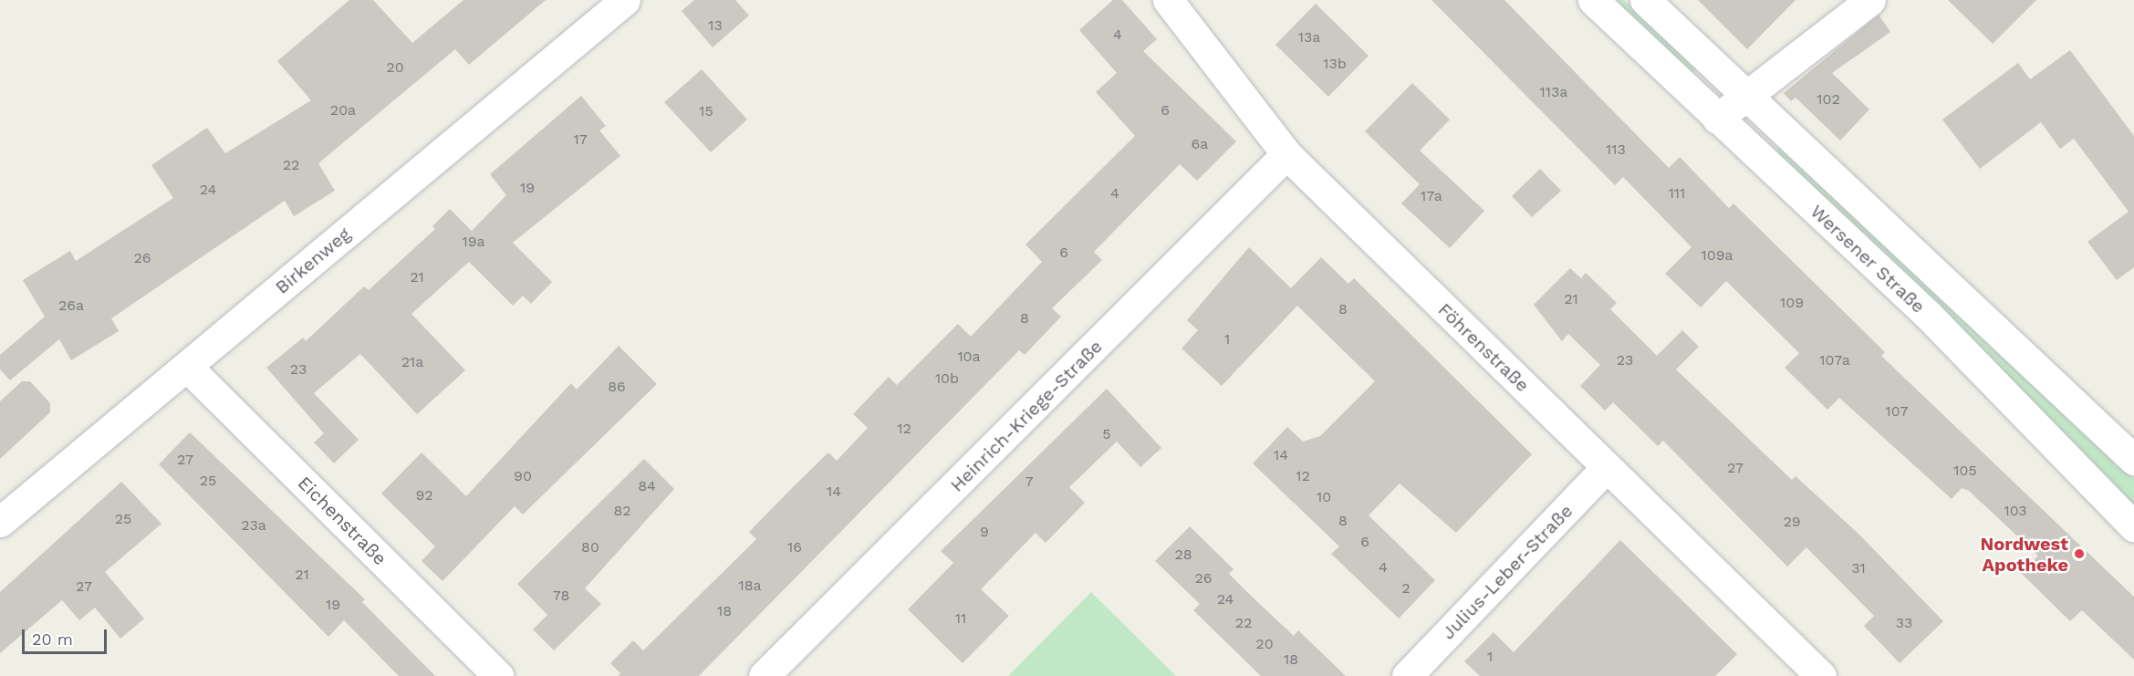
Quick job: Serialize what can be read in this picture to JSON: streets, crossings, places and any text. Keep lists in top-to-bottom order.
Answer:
{
  "streets": {
    "street": [
      "Wersener Straße",
      "Birkenweg",
      "Föhrenstraße",
      "Heinrich-Kriege-Straße",
      "Eichenstraße",
      "Julius-Leber-Straße"
    ]
  },
  "crossings": [
    ["Birkenweg", "Eichenstraße"],
    ["Föhrenstraße", "Heinrich-Kriege-Straße"],
    ["Föhrenstraße", "Julius-Leber-Straße"]
  ],
  "places": ["Nordwest Apotheke"],
  "house_numbers": [
    "13",
    "4",
    "13a",
    "13b",
    "20",
    "113a",
    "102",
    "20a",
    "6",
    "15",
    "17",
    "6a",
    "113",
    "22",
    "19",
    "24",
    "4",
    "111",
    "17a",
    "19a",
    "6",
    "109a",
    "26",
    "21",
    "21",
    "109",
    "26a",
    "8",
    "8",
    "1",
    "10a",
    "23",
    "107a",
    "21a",
    "23",
    "10b",
    "86",
    "107",
    "12",
    "5",
    "14",
    "27",
    "27",
    "105",
    "90",
    "12",
    "25",
    "7",
    "84",
    "14",
    "92",
    "10",
    "82",
    "103",
    "25",
    "8",
    "29",
    "23a",
    "9",
    "6",
    "80",
    "16",
    "28",
    "4",
    "31",
    "21",
    "26",
    "18a",
    "27",
    "2",
    "78",
    "24",
    "19",
    "18",
    "11",
    "22",
    "33",
    "20",
    "1",
    "18"
  ],
  "scale_bar": "20 m"
}
